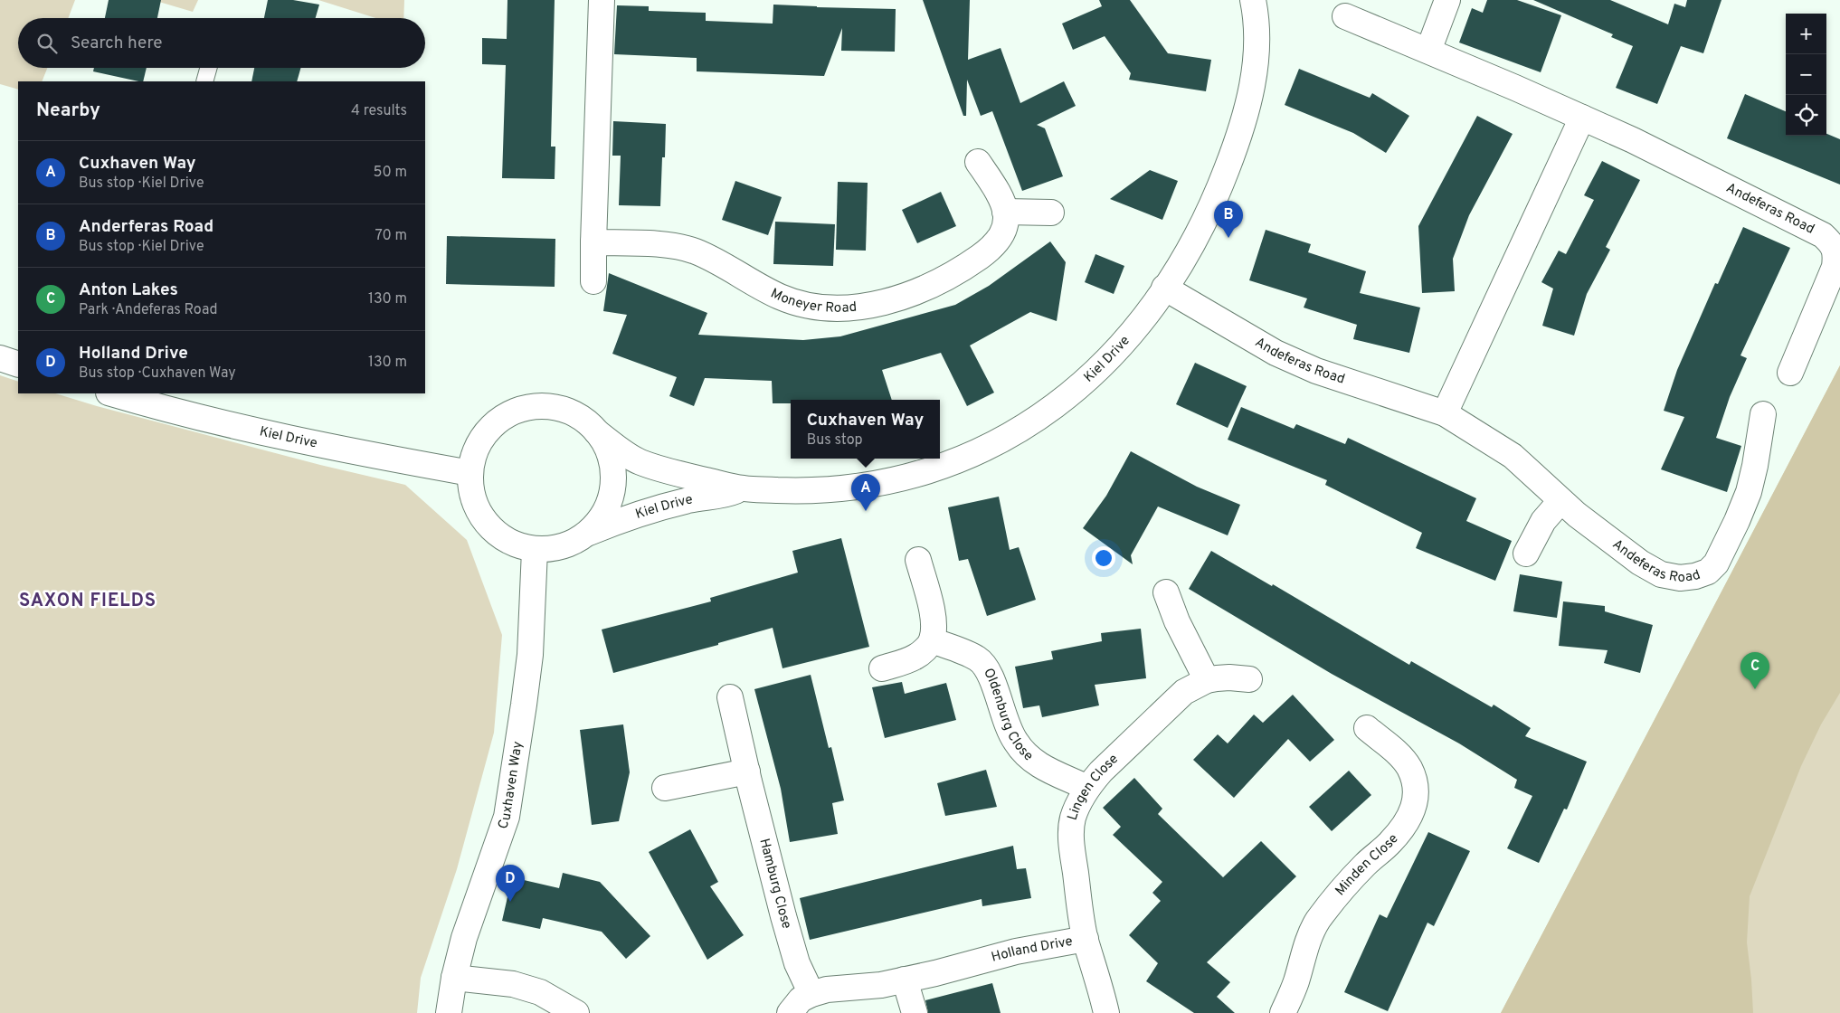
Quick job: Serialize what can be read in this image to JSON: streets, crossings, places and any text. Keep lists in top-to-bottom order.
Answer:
{
  "streets": {
    "street": [
      "Andeferas Road",
      "Moneyer Road",
      "Kiel Drive",
      "Oldenburg Close",
      "Cuxhaven Way",
      "Lingen Close",
      "Minden Close",
      "Hamburg Close",
      "Holland Drive"
    ]
  },
  "crossings": [
    ["Andeferas Road", "Kiel Drive"],
    ["Kiel Drive", "Cuxhaven Way"],
    ["Oldenburg Close", "Lingen Close"],
    ["Lingen Close", "Holland Drive"],
    ["Hamburg Close", "Holland Drive"]
  ],
  "districts": ["SAXON FIELDS"],
  "page": {
    "map_buttons": ["+", "−"],
    "search": "Search here",
    "heading": ["Nearby", "4 results"],
    "list": [
      {
        "mark": "A",
        "name": "Cuxhaven Way",
        "note": "Bus stop · Kiel Drive",
        "value": "50 m"
      },
      {
        "mark": "B",
        "name": "Anderferas Road",
        "note": "Bus stop · Kiel Drive",
        "value": "70 m"
      },
      {
        "mark": "C",
        "name": "Anton Lakes",
        "note": "Park · Andeferas Road",
        "value": "130 m"
      },
      {
        "mark": "D",
        "name": "Holland Drive",
        "note": "Bus stop · Cuxhaven Way",
        "value": "130 m"
      }
    ],
    "pins": [
      "B",
      "A",
      "C",
      "D"
    ],
    "popup": ["Cuxhaven Way", "Bus stop"]
  }
}
